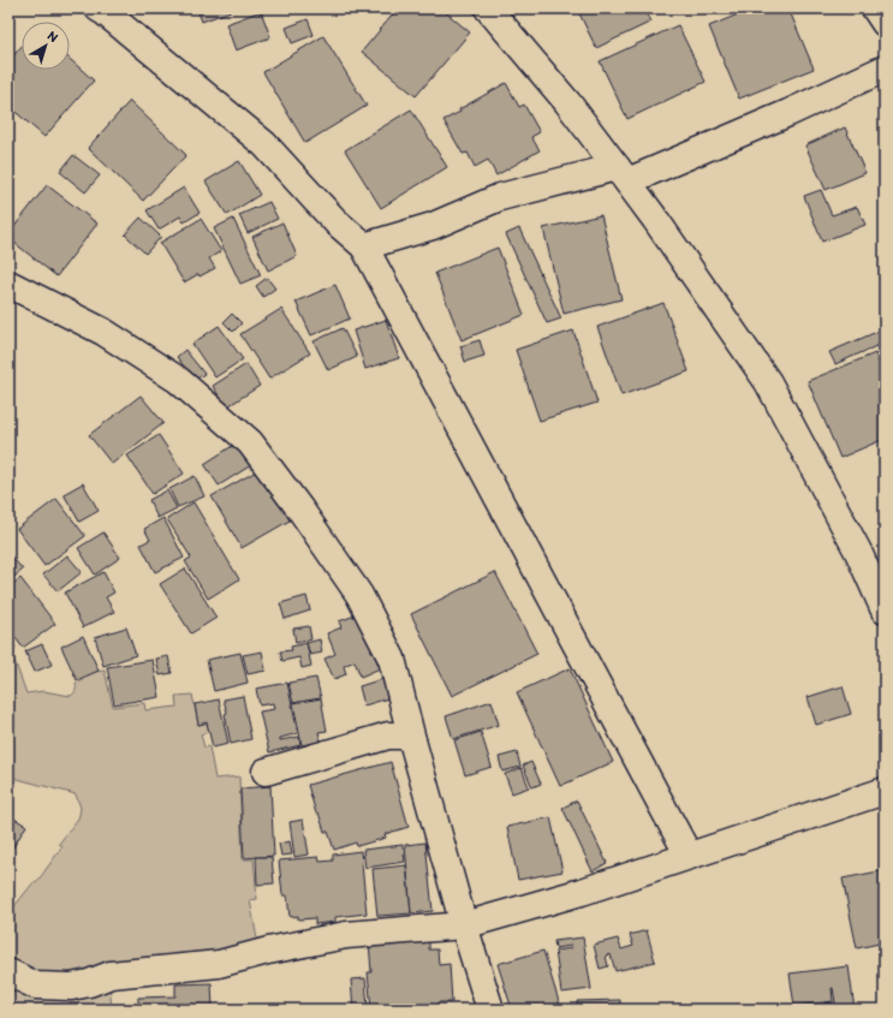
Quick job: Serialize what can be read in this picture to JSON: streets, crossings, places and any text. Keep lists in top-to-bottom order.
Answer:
{
  "north": "top right"
}
